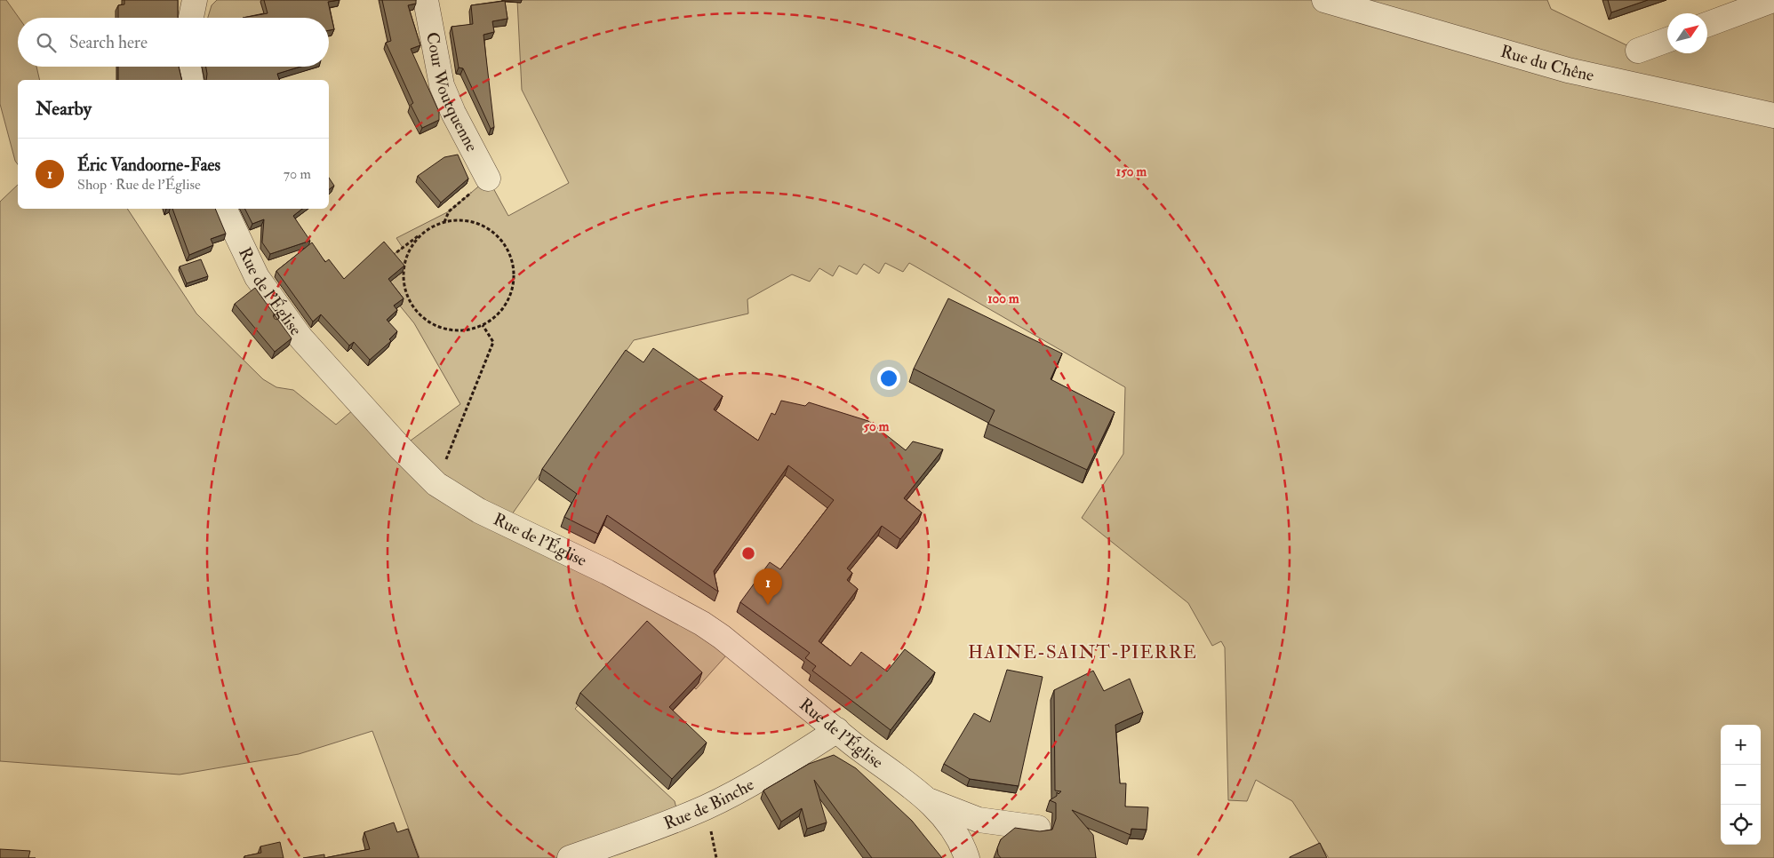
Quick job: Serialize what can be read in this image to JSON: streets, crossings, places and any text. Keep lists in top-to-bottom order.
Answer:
{
  "streets": {
    "street": [
      "Rue du Chêne",
      "Cour Woutquenne",
      "Rue de l'Église",
      "Rue de Binche"
    ]
  },
  "crossings": [
    ["Rue de l'Église", "Rue de Binche"]
  ],
  "districts": ["HAINE-SAINT-PIERRE"],
  "north": "top right",
  "page": {
    "search": "Search here",
    "heading": "Nearby",
    "list": [
      {
        "mark": "1",
        "name": "Éric Vandoorne-Faes",
        "note": "Shop · Rue de l'Église",
        "value": "70 m"
      }
    ],
    "pins": "1",
    "map_buttons": ["+", "−"]
  },
  "rings": ["150 m", "100 m", "50 m"]
}
